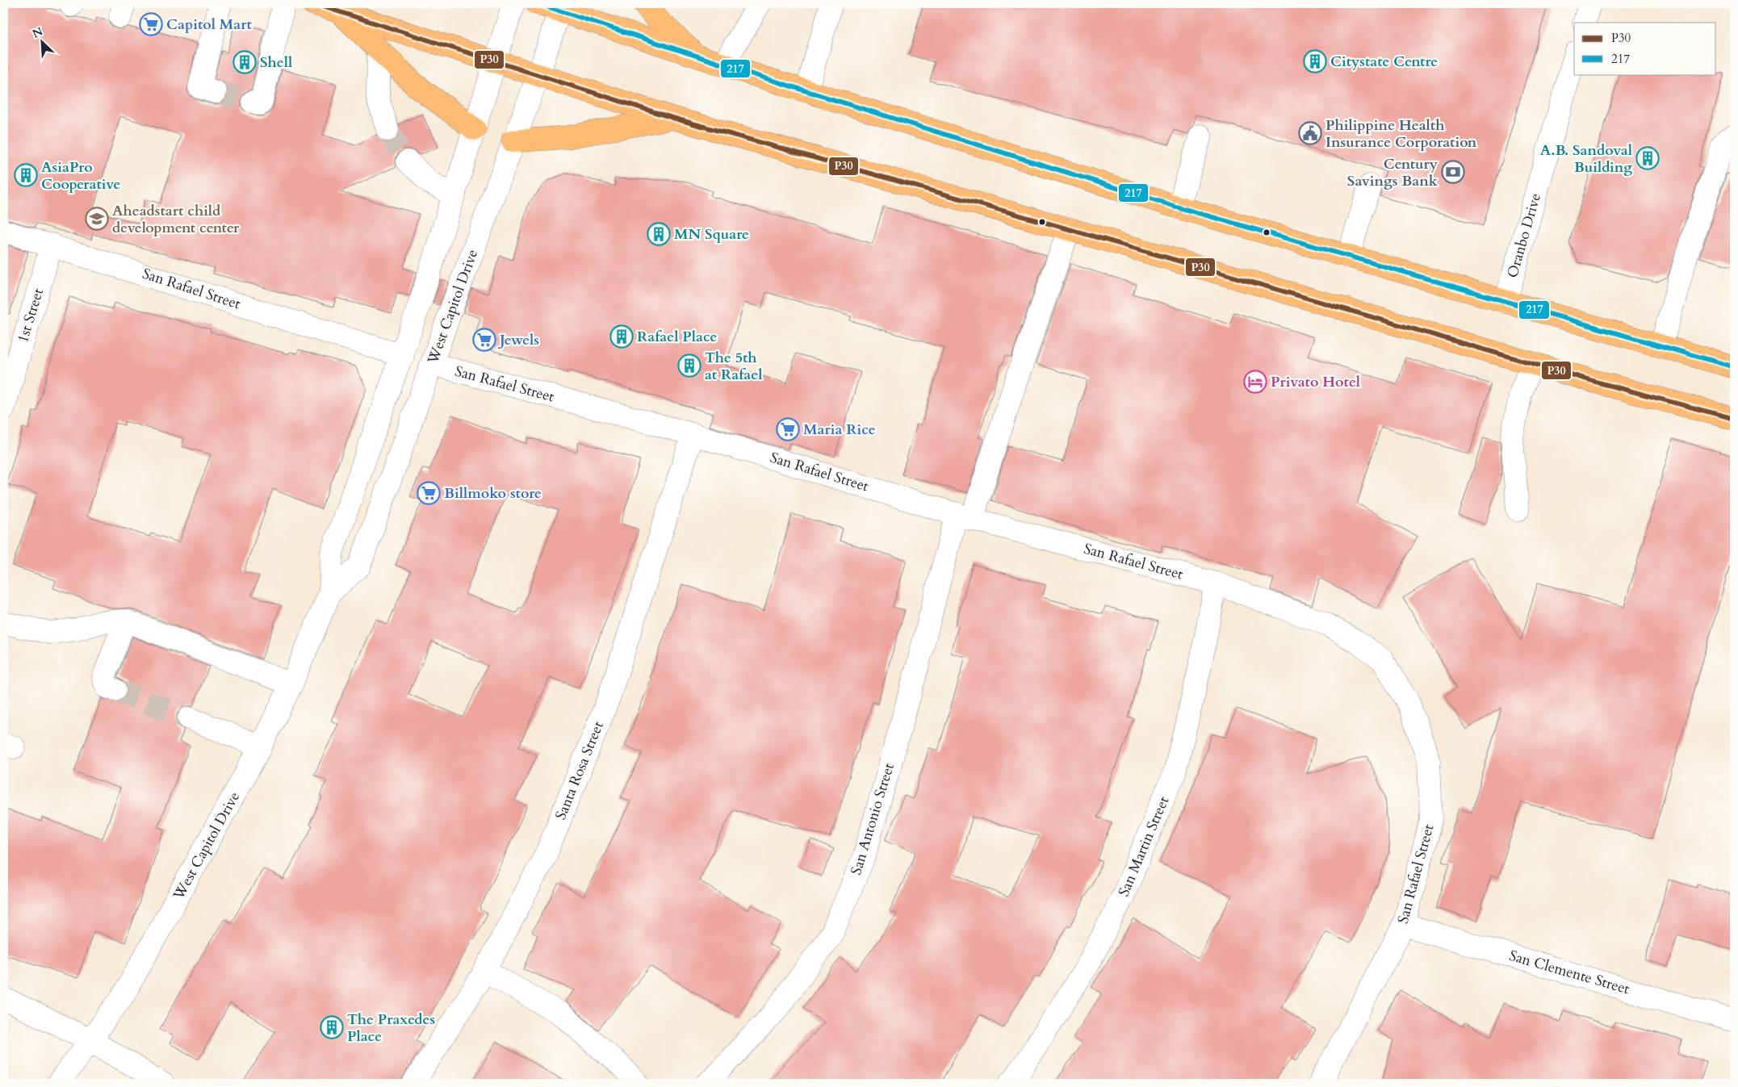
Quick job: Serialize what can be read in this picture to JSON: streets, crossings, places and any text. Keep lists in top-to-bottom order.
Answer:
{
  "streets": {
    "street": [
      "Oranbo Drive",
      "San Rafael Street",
      "West Capitol Drive",
      "1st Street",
      "Santa Rosa Street",
      "San Antonio Street",
      "San Martin Street",
      "San Clemente Street"
    ]
  },
  "crossings": [
    ["San Rafael Street", "West Capitol Drive"],
    ["San Rafael Street", "1st Street"],
    ["San Rafael Street", "Santa Rosa Street"],
    ["San Rafael Street", "San Antonio Street"],
    ["San Rafael Street", "San Martin Street"],
    ["San Rafael Street", "San Clemente Street"]
  ],
  "places": {
    "supermarket": [
      "Capitol Mart",
      "Jewels",
      "Maria Rice",
      "Billmoko store"
    ],
    "building": [
      "Citystate Centre",
      "Shell",
      "A.B. Sandoval Building",
      "AsiaPro Cooperative",
      "MN Square",
      "Rafael Place",
      "The 5th at Rafael",
      "The Praxedes Place"
    ],
    "public building": ["Philippine Health Insurance Corporation"],
    "bank": ["Century Savings Bank"],
    "school or university": ["Aheadstart child development center"],
    "hotel": ["Privato Hotel"]
  },
  "lines": ["transit line P30", "transit line 217"],
  "legend": ["P30", "217"],
  "north": "top left"
}
